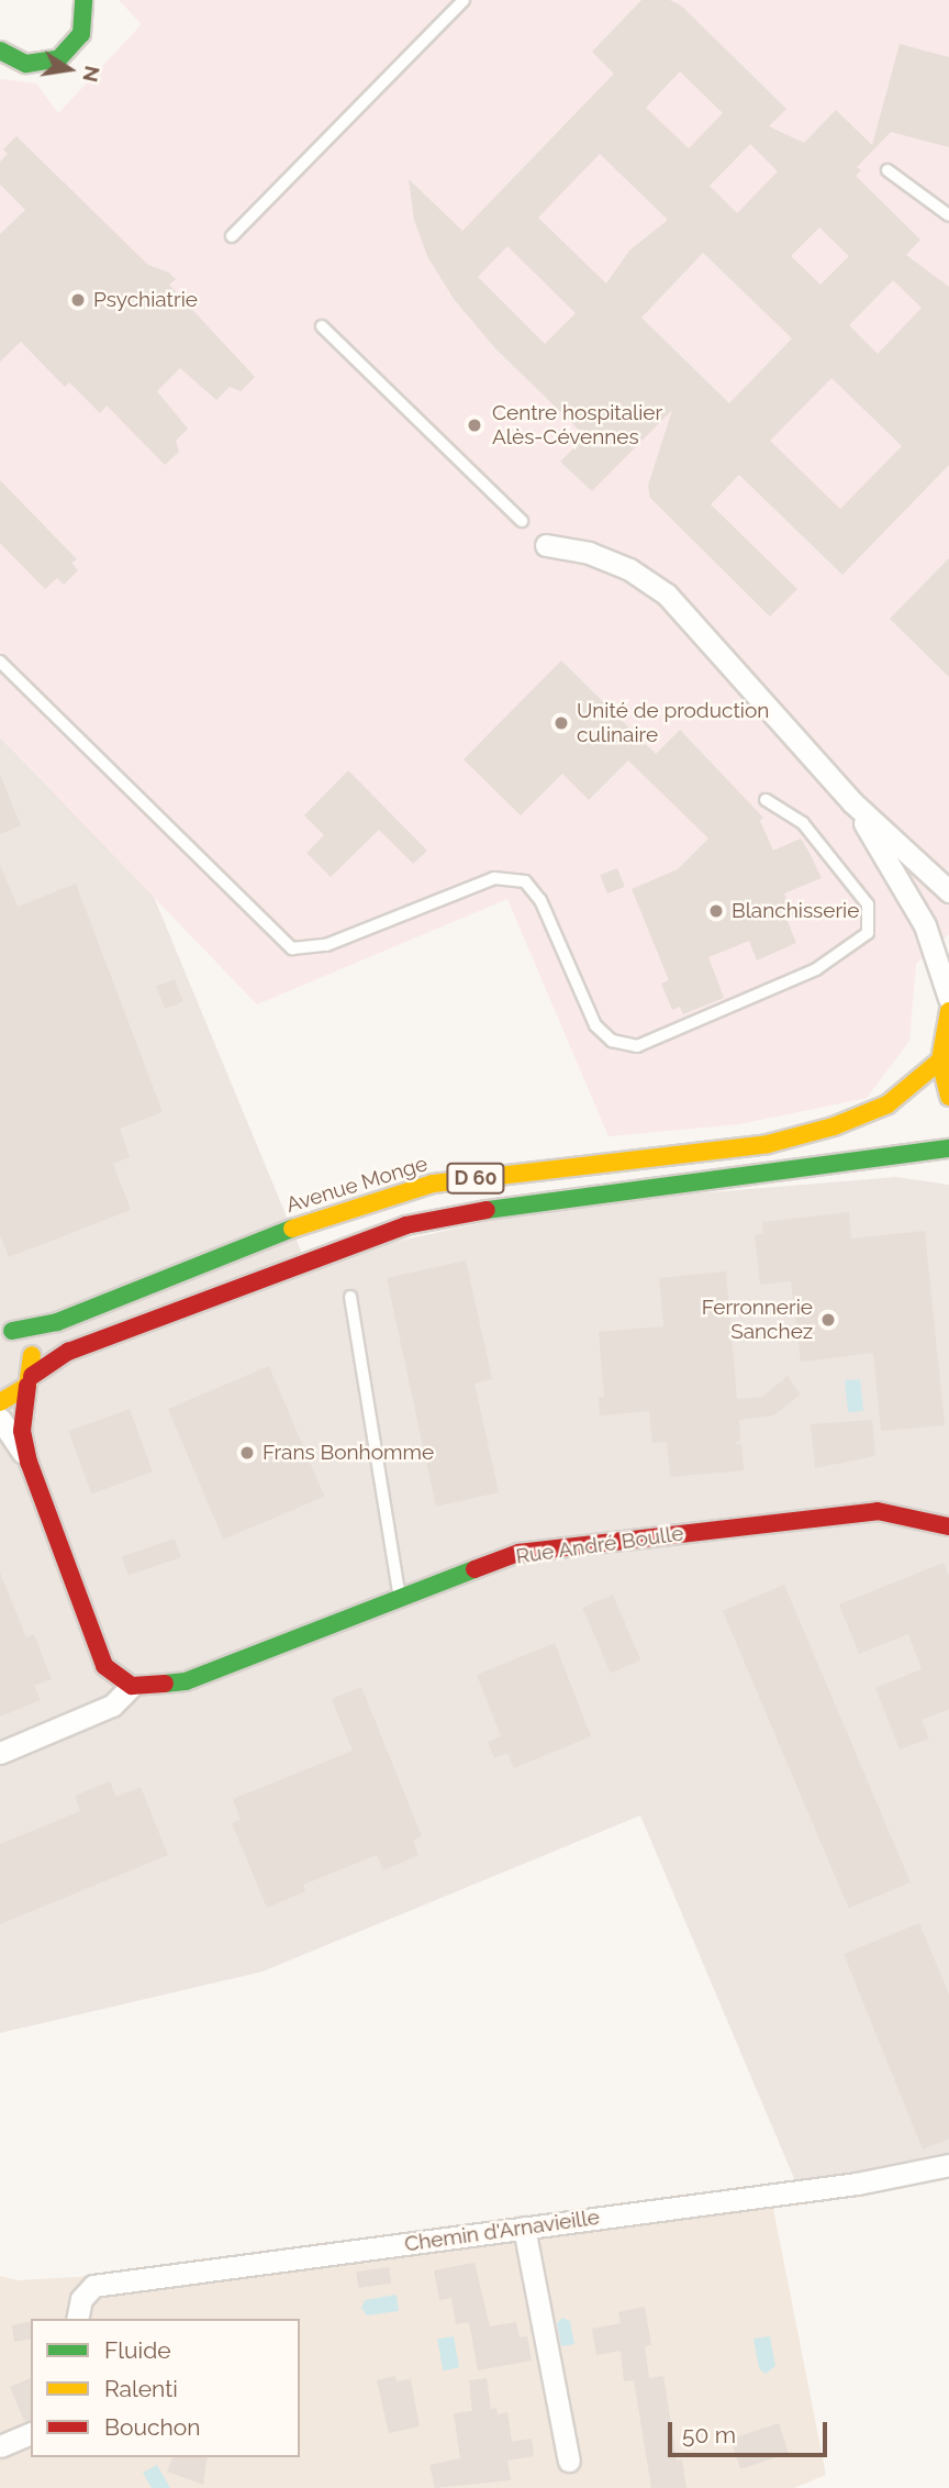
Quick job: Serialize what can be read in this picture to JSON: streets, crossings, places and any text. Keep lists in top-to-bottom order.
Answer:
{
  "streets": {
    "main road": ["D 60", "Avenue Monge", "Rue André Boulle"],
    "street": ["Chemin d'Arnavieille"]
  },
  "places": [
    "Psychiatrie",
    "Centre hospitalier Alès-Cévennes",
    "Unité de production culinaire",
    "Blanchisserie",
    "Ferronnerie Sanchez",
    "Frans Bonhomme"
  ],
  "legend": ["Fluide", "Ralenti", "Bouchon"],
  "scale_bar": "50 m",
  "north": "right"
}
